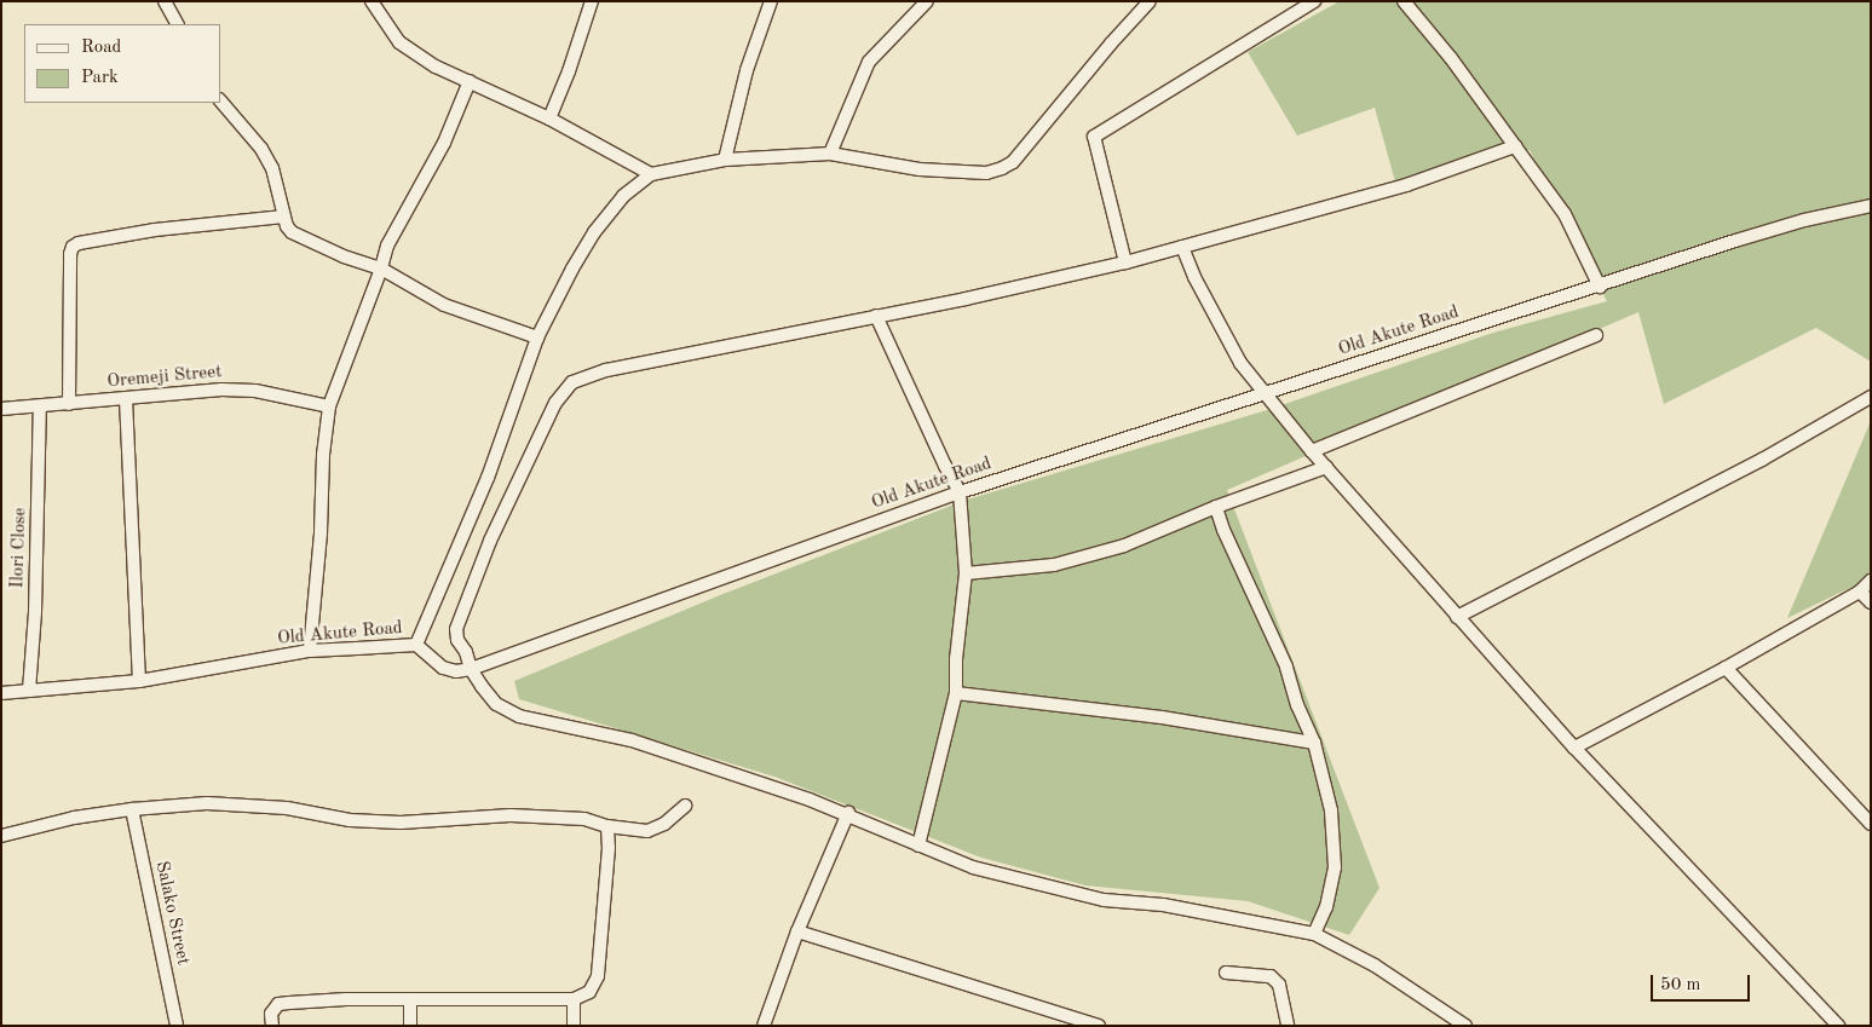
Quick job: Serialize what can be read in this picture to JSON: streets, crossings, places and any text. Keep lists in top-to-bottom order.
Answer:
{
  "streets": {
    "street": [
      "Old Akute Road",
      "Oremeji Street",
      "Ilori Close",
      "Salako Street"
    ]
  },
  "crossings": [
    ["Old Akute Road", "Ilori Close"],
    ["Oremeji Street", "Ilori Close"]
  ],
  "legend": ["Road", "Park"],
  "scale_bar": "50 m"
}
